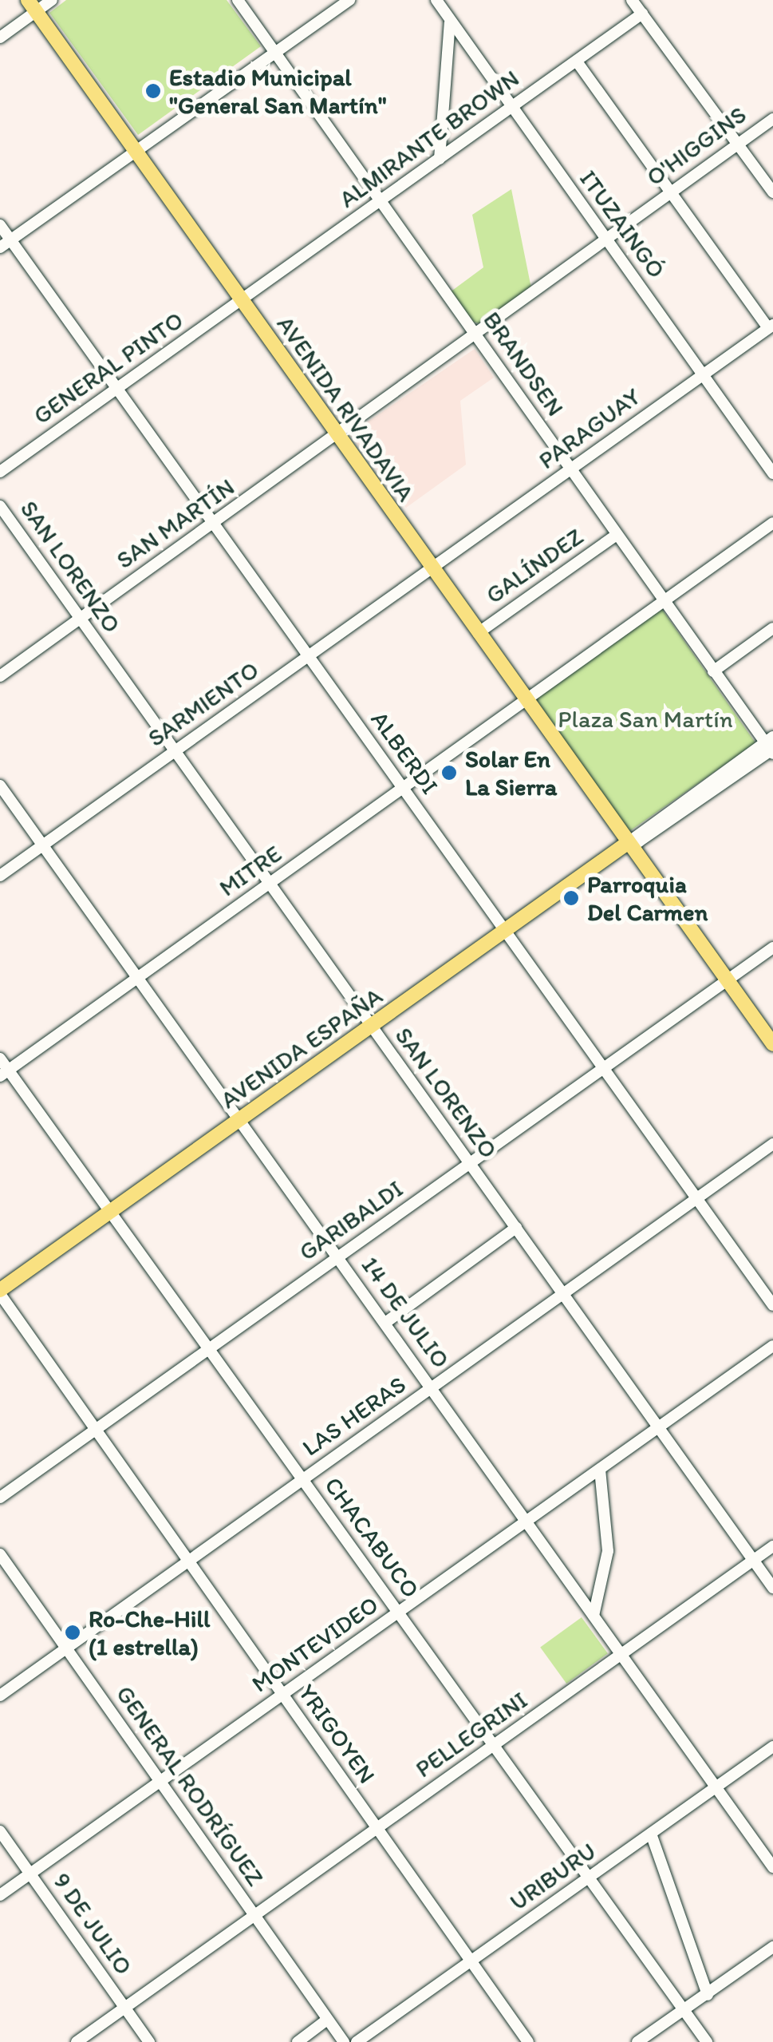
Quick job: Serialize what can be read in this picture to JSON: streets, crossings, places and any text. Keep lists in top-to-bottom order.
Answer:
{
  "streets": {
    "main road": ["AVENIDA RIVADAVIA", "AVENIDA ESPAÑA"],
    "street": [
      "ALMIRANTE BROWN",
      "O'HIGGINS",
      "ITUZAINGÓ",
      "BRANDSEN",
      "GENERAL PINTO",
      "PARAGUAY",
      "SAN MARTÍN",
      "GALÍNDEZ",
      "SAN LORENZO",
      "SARMIENTO",
      "ALBERDI",
      "MITRE",
      "GARIBALDI",
      "14 DE JULIO",
      "LAS HERAS",
      "CHACABUCO",
      "MONTEVIDEO",
      "YRIGOYEN",
      "PELLEGRINI",
      "GENERAL RODRÍGUEZ",
      "URIBURU",
      "9 DE JULIO"
    ]
  },
  "crossings": [
    ["ALMIRANTE BROWN", "ITUZAINGÓ"],
    ["ALMIRANTE BROWN", "BRANDSEN"],
    ["ALMIRANTE BROWN", "GENERAL PINTO"],
    ["ALMIRANTE BROWN", "AVENIDA RIVADAVIA"],
    ["O'HIGGINS", "ITUZAINGÓ"],
    ["O'HIGGINS", "BRANDSEN"],
    ["O'HIGGINS", "AVENIDA RIVADAVIA"],
    ["O'HIGGINS", "SAN MARTÍN"],
    ["ITUZAINGÓ", "PARAGUAY"],
    ["BRANDSEN", "PARAGUAY"],
    ["BRANDSEN", "GALÍNDEZ"],
    ["BRANDSEN", "MITRE"],
    ["GENERAL PINTO", "AVENIDA RIVADAVIA"],
    ["GENERAL PINTO", "ALBERDI"],
    ["AVENIDA RIVADAVIA", "PARAGUAY"],
    ["AVENIDA RIVADAVIA", "SAN MARTÍN"],
    ["AVENIDA RIVADAVIA", "GALÍNDEZ"],
    ["AVENIDA RIVADAVIA", "SARMIENTO"],
    ["AVENIDA RIVADAVIA", "MITRE"],
    ["AVENIDA RIVADAVIA", "AVENIDA ESPAÑA"],
    ["AVENIDA RIVADAVIA", "GARIBALDI"],
    ["PARAGUAY", "SARMIENTO"],
    ["SAN MARTÍN", "SAN LORENZO"],
    ["SAN MARTÍN", "ALBERDI"],
    ["SAN LORENZO", "SARMIENTO"],
    ["SAN LORENZO", "MITRE"],
    ["SAN LORENZO", "AVENIDA ESPAÑA"],
    ["SAN LORENZO", "GARIBALDI"],
    ["SAN LORENZO", "LAS HERAS"],
    ["SAN LORENZO", "MONTEVIDEO"],
    ["SAN LORENZO", "PELLEGRINI"],
    ["SARMIENTO", "ALBERDI"],
    ["SARMIENTO", "14 DE JULIO"],
    ["ALBERDI", "MITRE"],
    ["ALBERDI", "AVENIDA ESPAÑA"],
    ["ALBERDI", "GARIBALDI"],
    ["ALBERDI", "LAS HERAS"],
    ["MITRE", "14 DE JULIO"],
    ["MITRE", "CHACABUCO"],
    ["AVENIDA ESPAÑA", "14 DE JULIO"],
    ["AVENIDA ESPAÑA", "CHACABUCO"],
    ["AVENIDA ESPAÑA", "YRIGOYEN"],
    ["GARIBALDI", "14 DE JULIO"],
    ["GARIBALDI", "CHACABUCO"],
    ["GARIBALDI", "YRIGOYEN"],
    ["14 DE JULIO", "LAS HERAS"],
    ["14 DE JULIO", "MONTEVIDEO"],
    ["14 DE JULIO", "PELLEGRINI"],
    ["14 DE JULIO", "URIBURU"],
    ["LAS HERAS", "CHACABUCO"],
    ["LAS HERAS", "YRIGOYEN"],
    ["LAS HERAS", "GENERAL RODRÍGUEZ"],
    ["CHACABUCO", "MONTEVIDEO"],
    ["CHACABUCO", "PELLEGRINI"],
    ["CHACABUCO", "URIBURU"],
    ["MONTEVIDEO", "YRIGOYEN"],
    ["MONTEVIDEO", "GENERAL RODRÍGUEZ"],
    ["MONTEVIDEO", "9 DE JULIO"],
    ["YRIGOYEN", "PELLEGRINI"],
    ["YRIGOYEN", "URIBURU"],
    ["PELLEGRINI", "GENERAL RODRÍGUEZ"],
    ["PELLEGRINI", "9 DE JULIO"]
  ],
  "parks": ["Plaza San Martín"],
  "places": [
    "Estadio Municipal \"General San Martín\"",
    "Solar En La Sierra",
    "Parroquia Del Carmen",
    "Ro-Che-Hill (1 estrella)"
  ]
}
